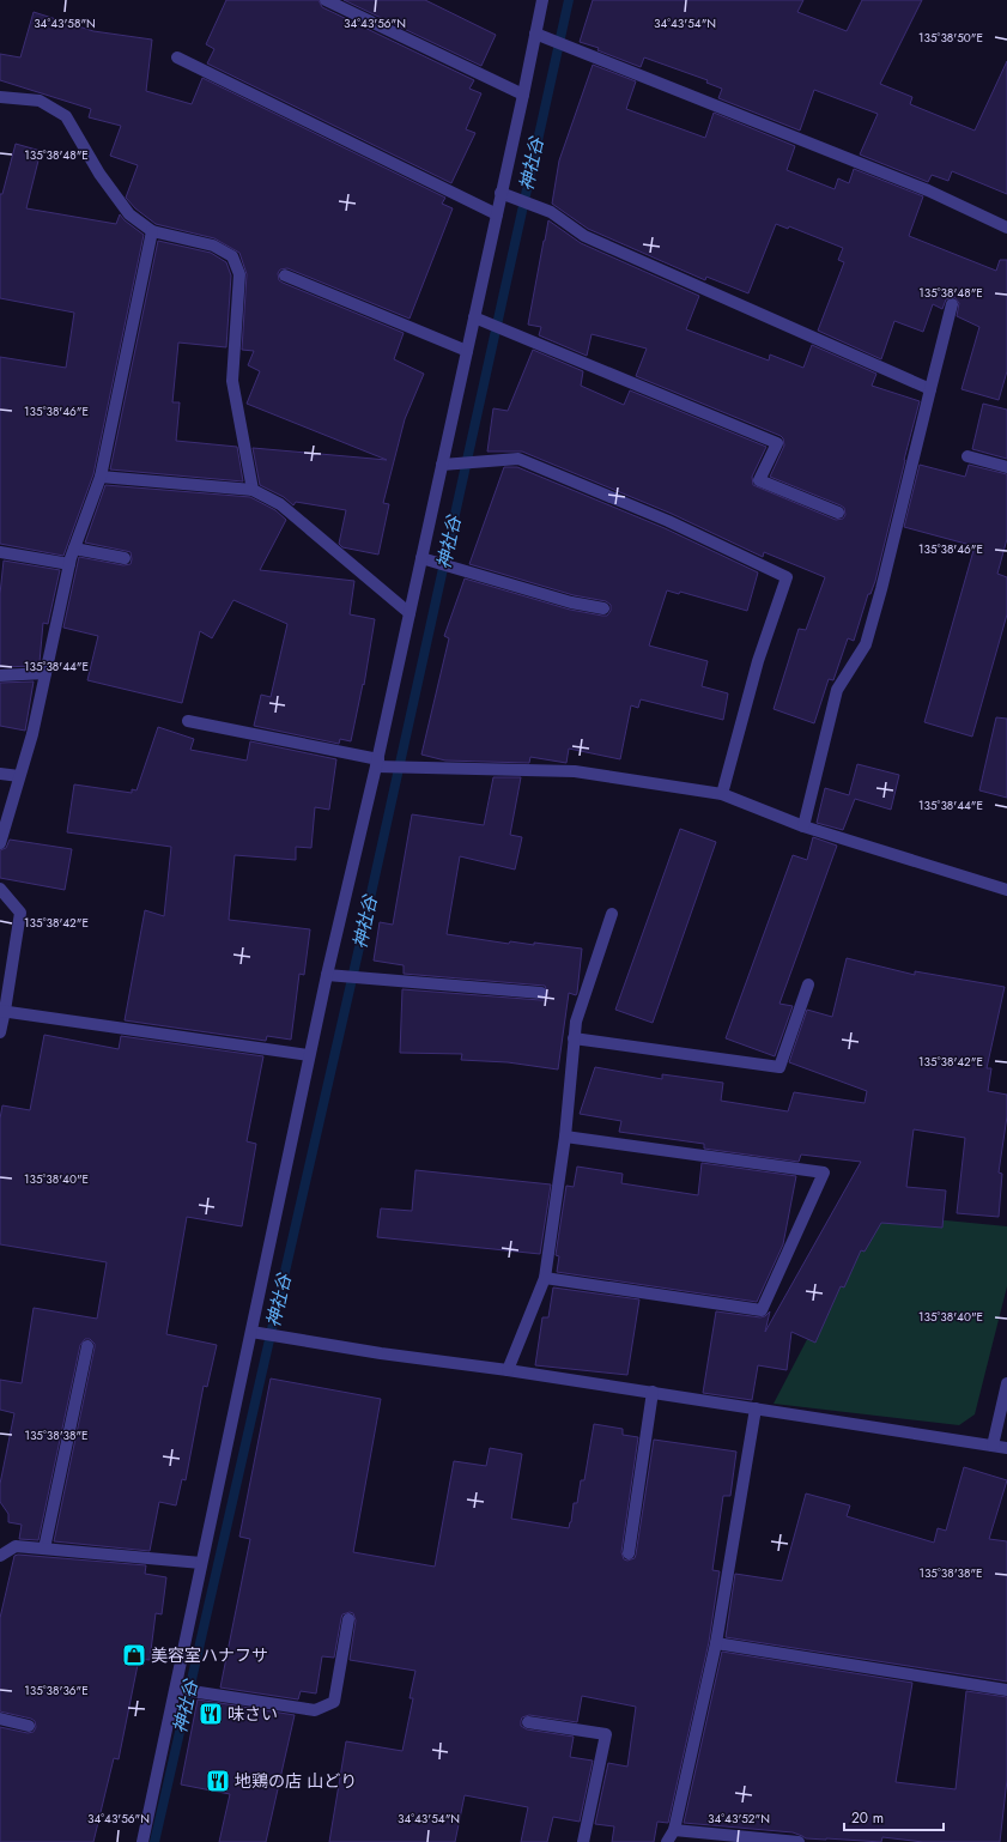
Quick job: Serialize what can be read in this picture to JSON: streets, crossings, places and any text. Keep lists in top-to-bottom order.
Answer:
{
  "water": ["神社谷"],
  "places": {
    "shop": ["美容室ハナフサ"],
    "restaurant": ["味さい", "地鶏の店 山どり"]
  },
  "scale_bar": "20 m",
  "coordinates": [
    "34°43'58\"N",
    "34°43'56\"N",
    "34°43'54\"N",
    "135°38'50\"E",
    "135°38'48\"E",
    "135°38'46\"E",
    "135°38'44\"E",
    "135°38'42\"E",
    "135°38'40\"E",
    "135°38'38\"E",
    "135°38'36\"E",
    "34°43'52\"N"
  ]
}
